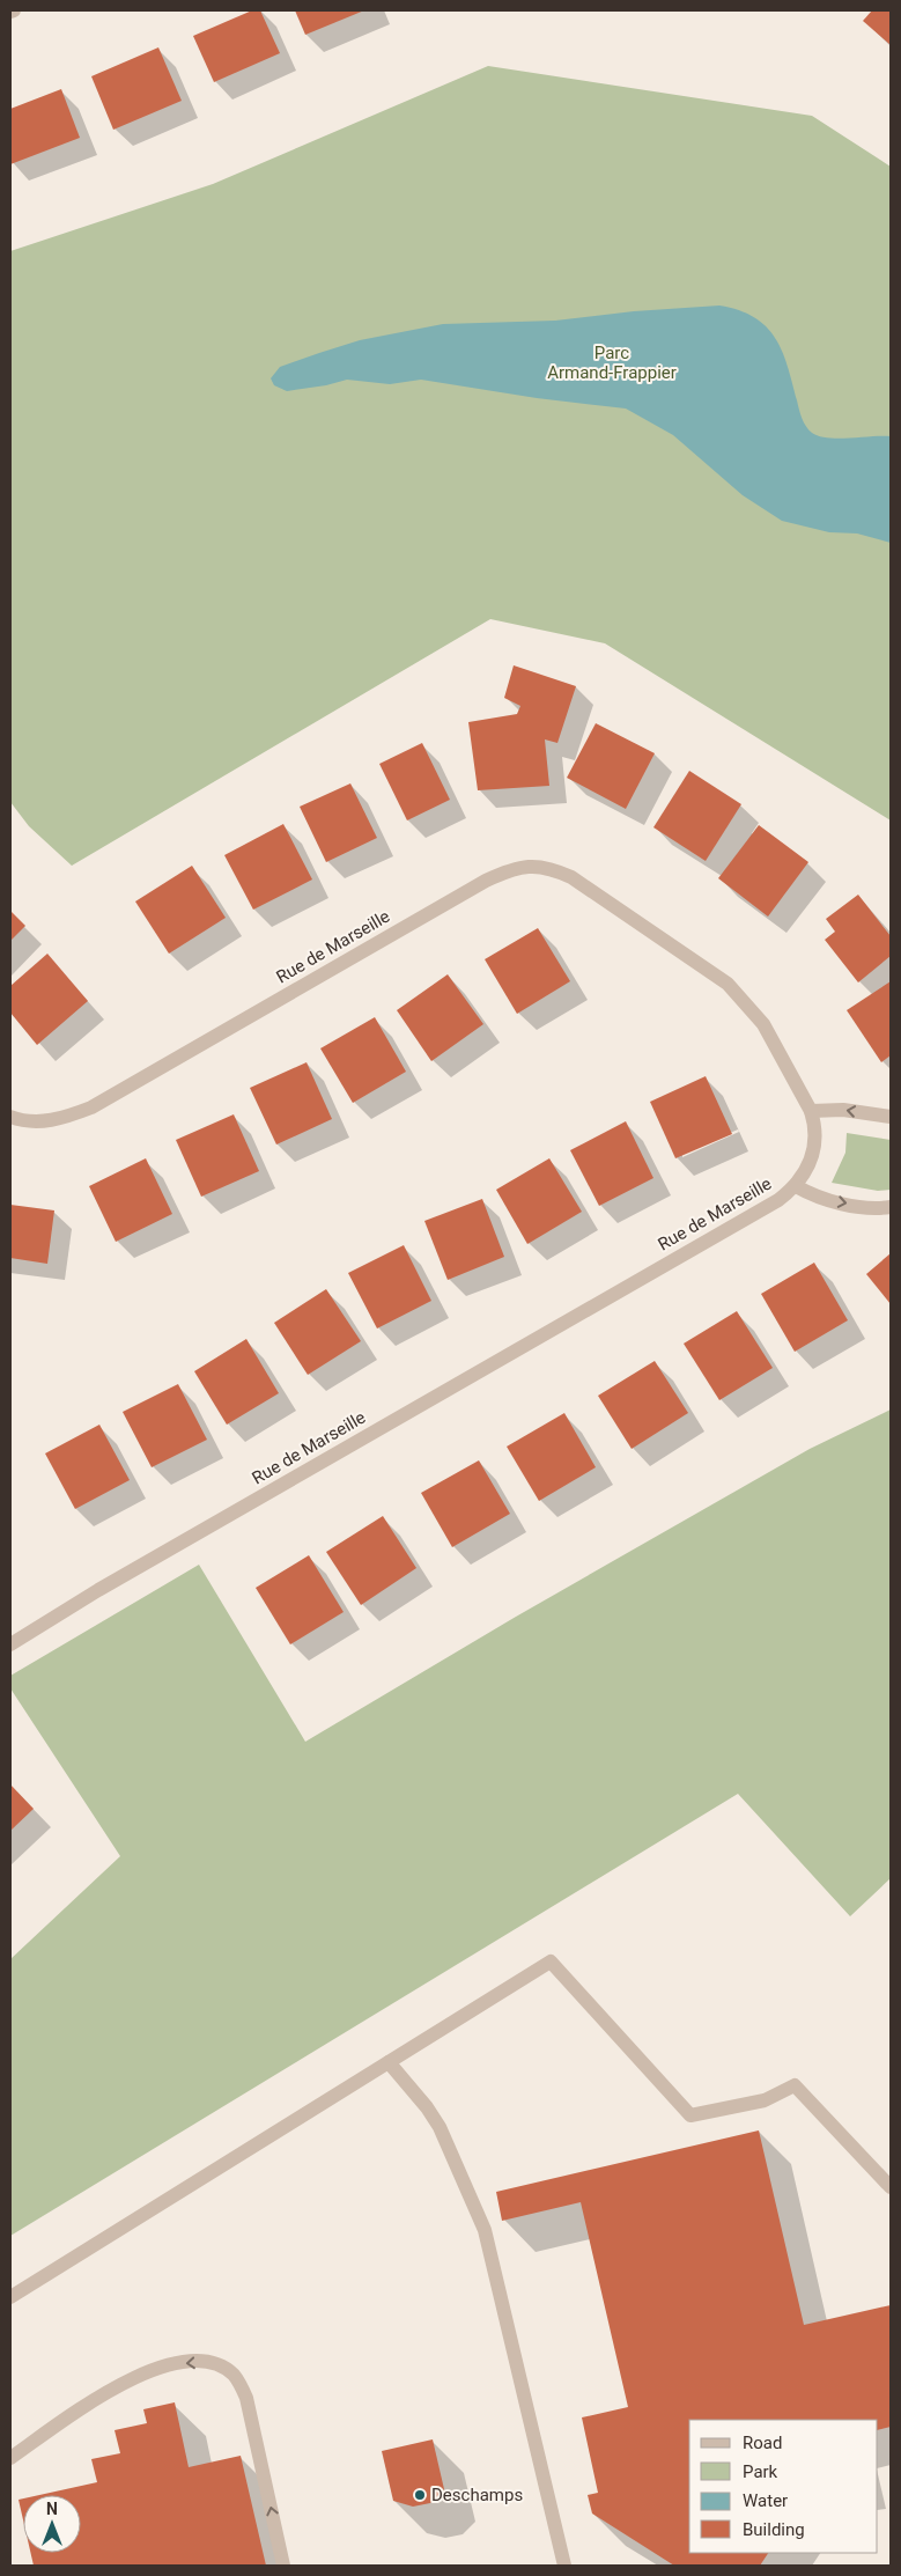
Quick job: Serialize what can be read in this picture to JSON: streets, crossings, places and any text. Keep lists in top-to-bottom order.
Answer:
{
  "streets": {
    "street": ["Rue de Marseille"]
  },
  "parks": ["Parc Armand-Frappier"],
  "places": ["Deschamps"],
  "legend": [
    "Road",
    "Park",
    "Water",
    "Building"
  ],
  "north": "top"
}
